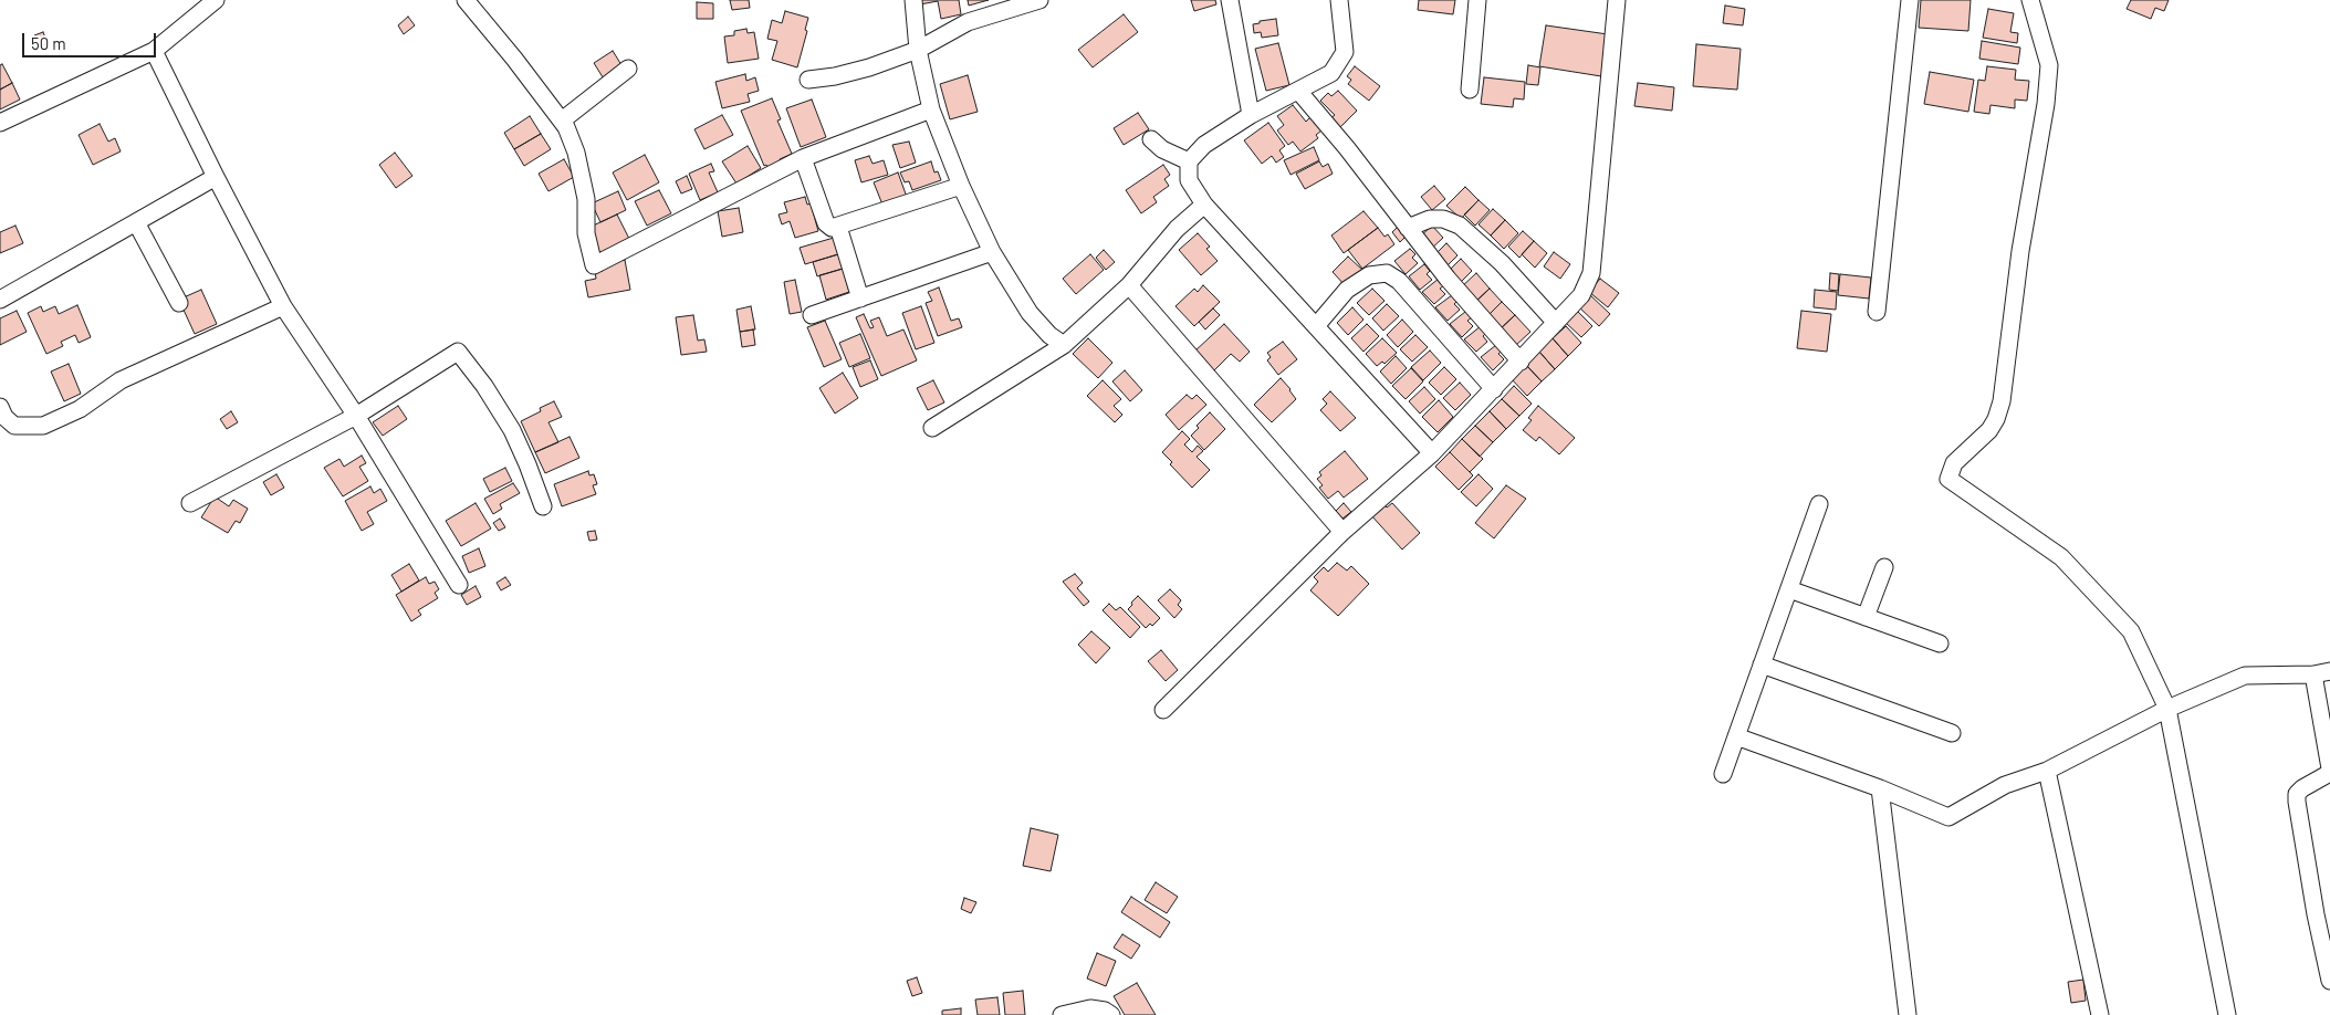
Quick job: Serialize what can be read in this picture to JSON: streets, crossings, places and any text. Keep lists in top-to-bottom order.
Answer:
{
  "scale_bar": "50 m"
}
